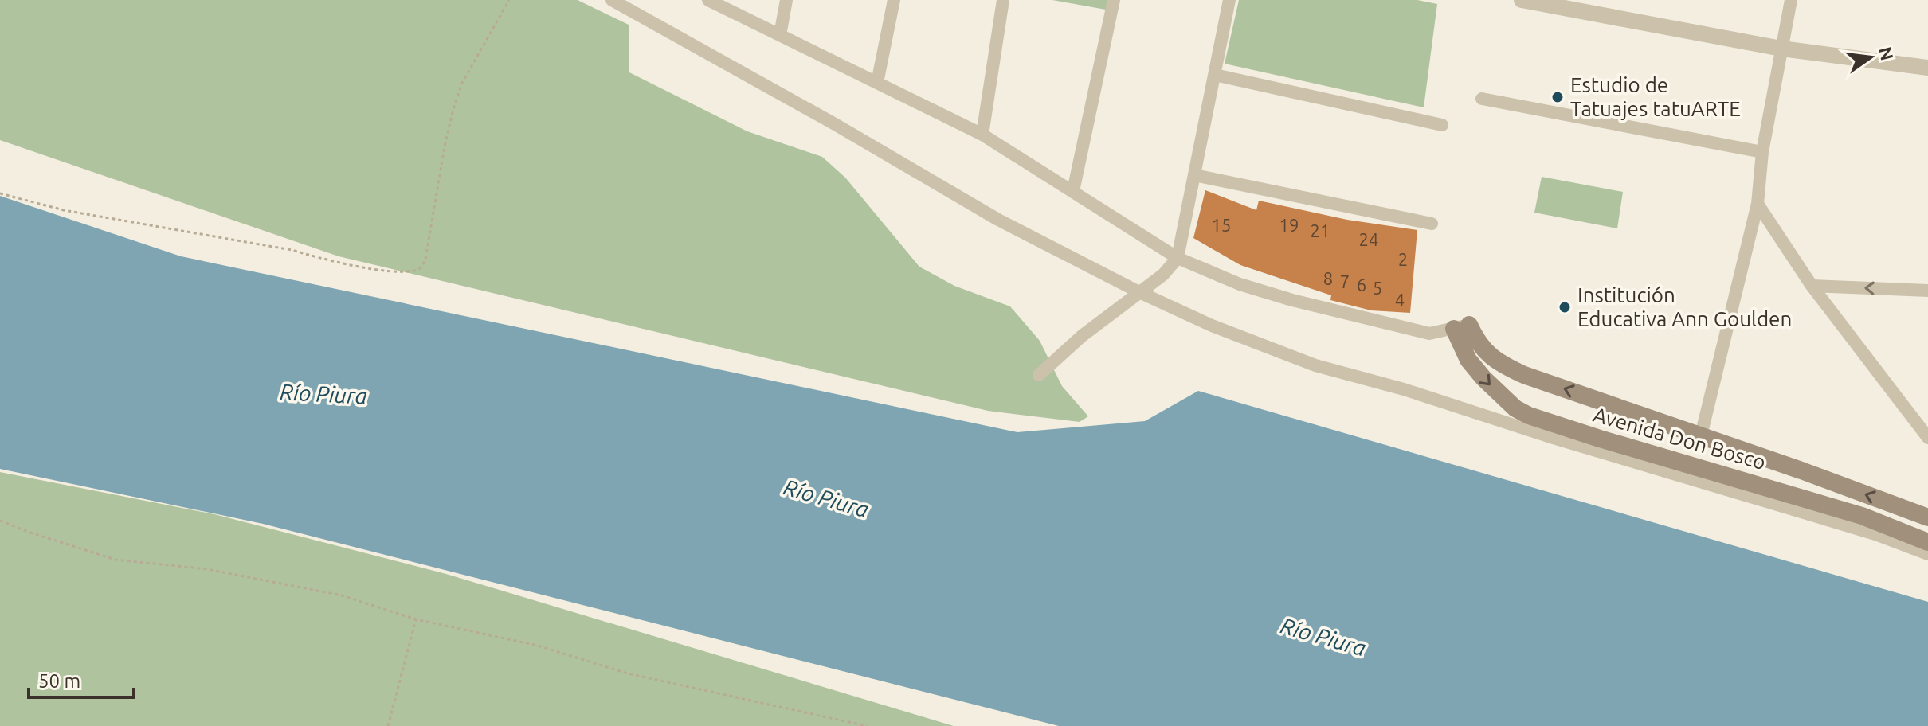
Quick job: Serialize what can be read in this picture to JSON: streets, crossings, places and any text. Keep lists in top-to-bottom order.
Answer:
{
  "streets": {
    "main road": ["Avenida Don Bosco"]
  },
  "water": ["Río Piura"],
  "places": ["Estudio de Tatuajes tatuARTE", "Institución Educativa Ann Goulden"],
  "house_numbers": [
    "15",
    "19",
    "21",
    "24",
    "2",
    "8",
    "7",
    "6",
    "5",
    "4"
  ],
  "scale_bar": "50 m",
  "north": "right"
}
